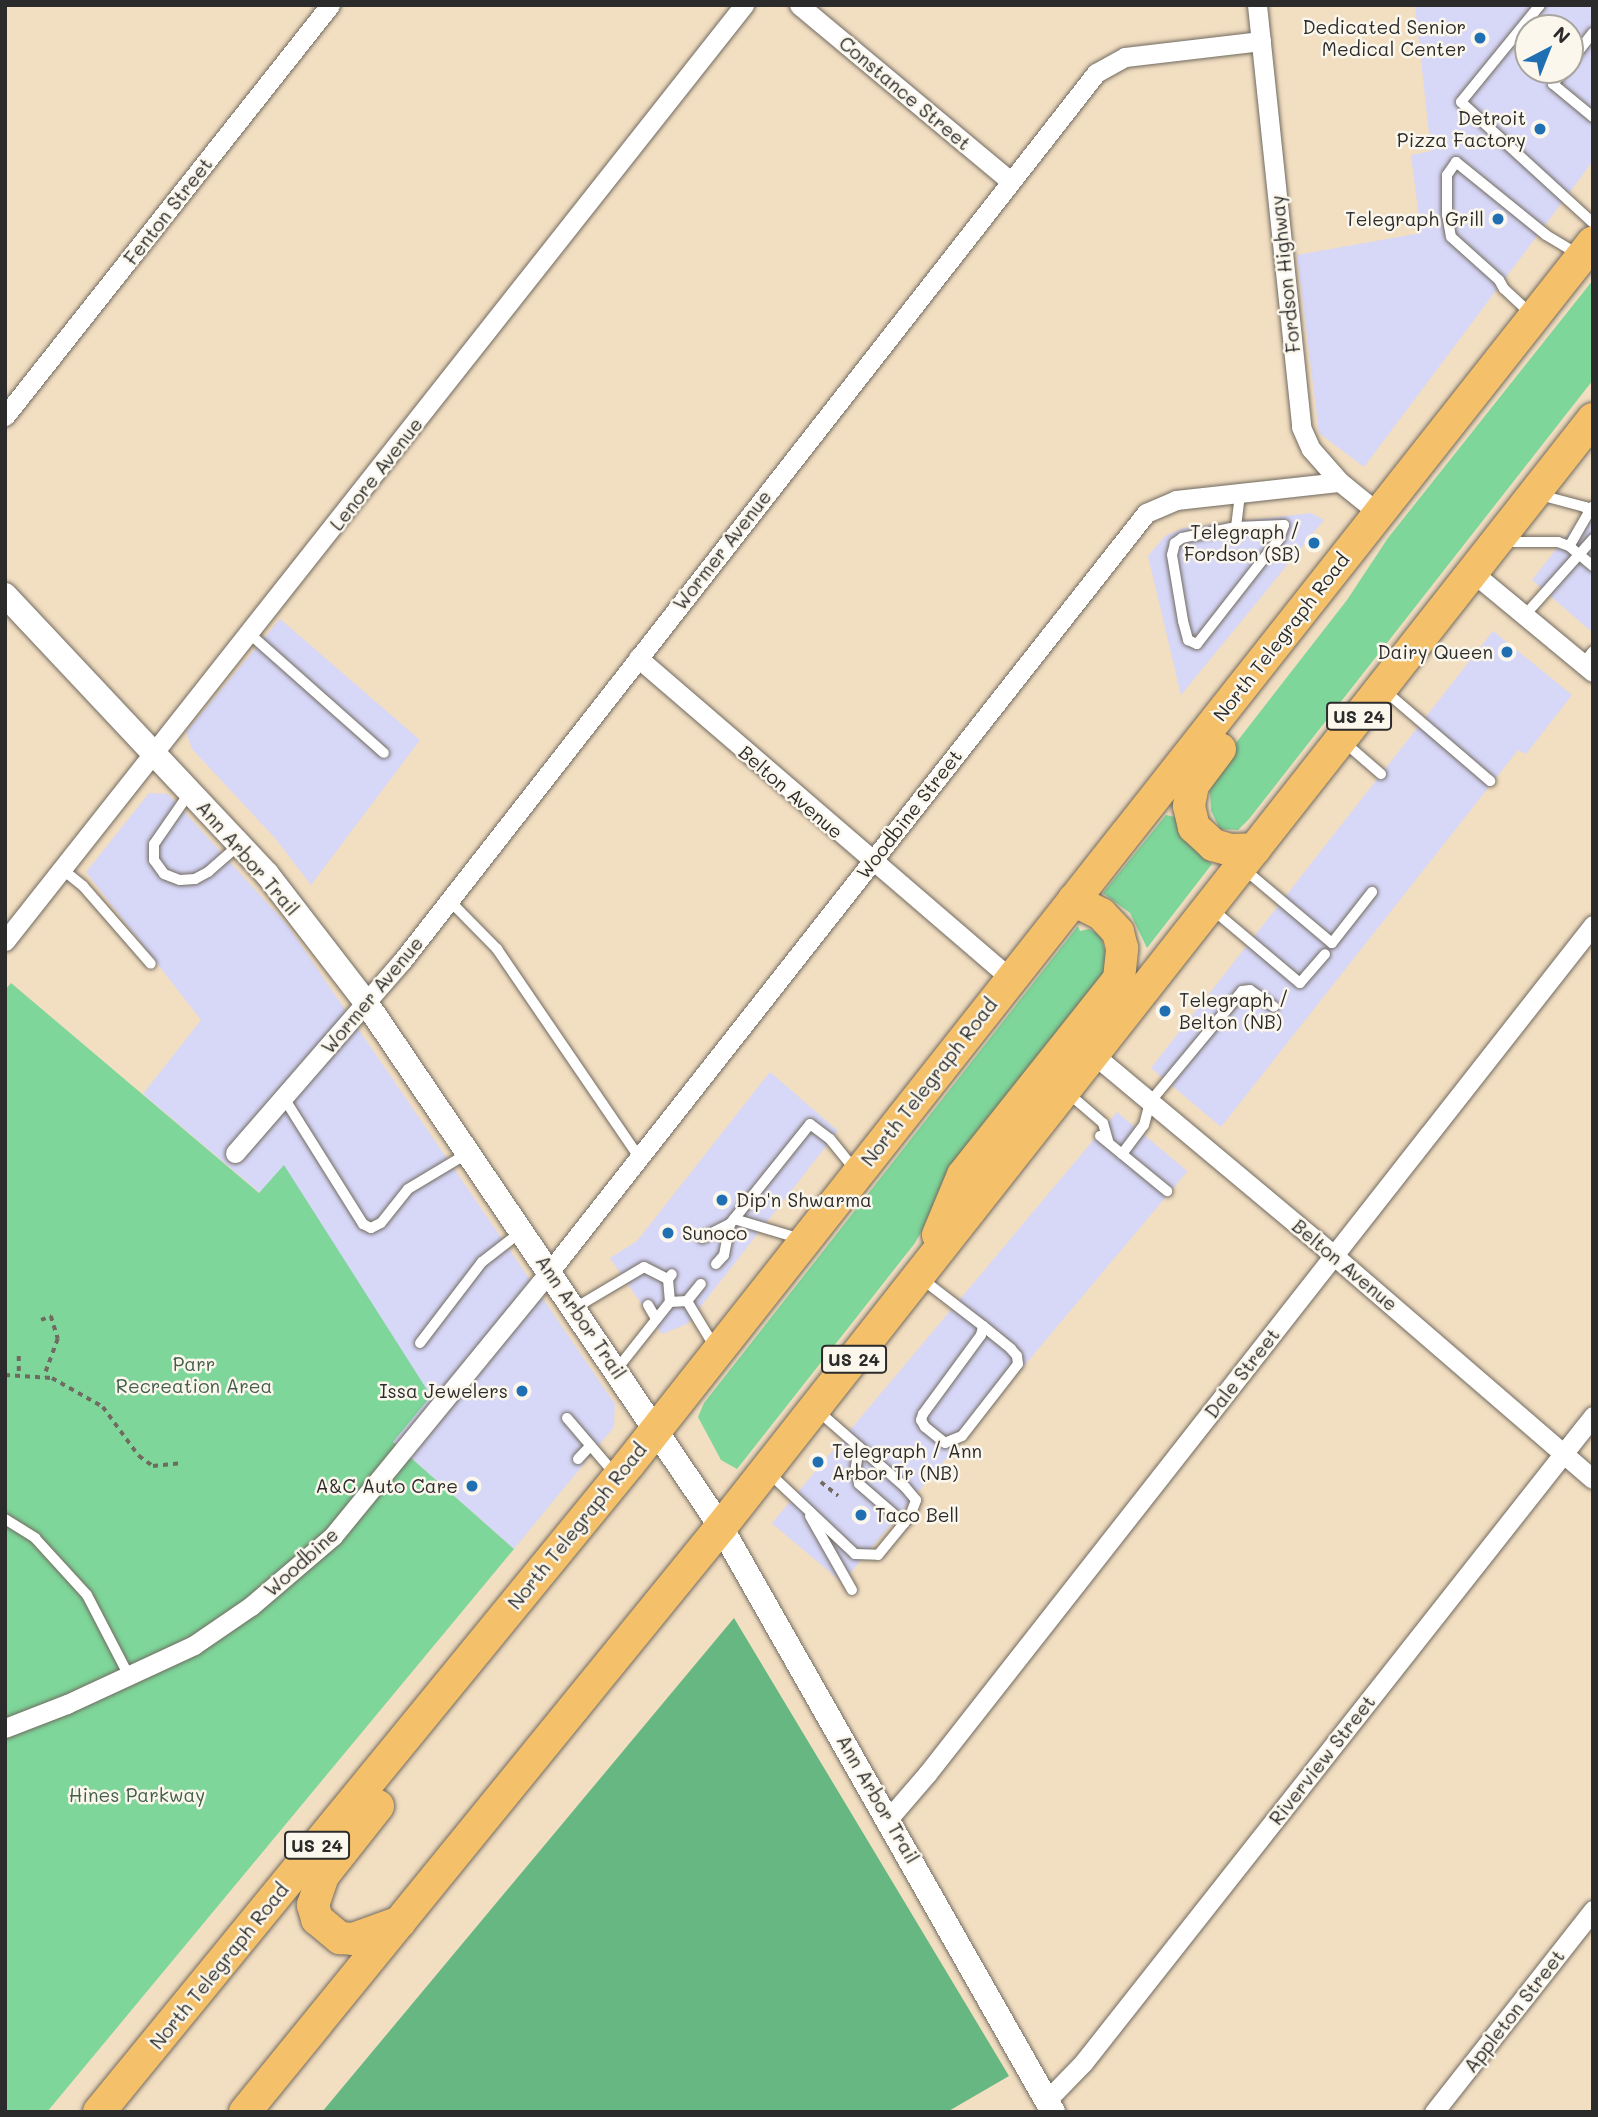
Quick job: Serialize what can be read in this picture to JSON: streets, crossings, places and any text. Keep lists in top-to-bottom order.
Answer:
{
  "streets": {
    "main road": ["North Telegraph Road", "US 24"],
    "street": [
      "Constance Street",
      "Fenton Street",
      "Fordson Highway",
      "Lenore Avenue",
      "Wormer Avenue",
      "Belton Avenue",
      "Woodbine Street",
      "Ann Arbor Trail",
      "Dale Street",
      "Woodbine",
      "Riverview Street",
      "Appleton Street"
    ]
  },
  "crossings": [
    ["Constance Street", "Wormer Avenue"],
    ["Fordson Highway", "Wormer Avenue"],
    ["Fordson Highway", "North Telegraph Road"],
    ["Fordson Highway", "Woodbine Street"],
    ["Lenore Avenue", "Ann Arbor Trail"],
    ["Wormer Avenue", "Belton Avenue"],
    ["Wormer Avenue", "Ann Arbor Trail"],
    ["North Telegraph Road", "Belton Avenue"],
    ["North Telegraph Road", "Ann Arbor Trail"],
    ["US 24", "Belton Avenue"],
    ["US 24", "Ann Arbor Trail"],
    ["Belton Avenue", "Woodbine Street"],
    ["Belton Avenue", "Dale Street"],
    ["Belton Avenue", "Riverview Street"],
    ["Woodbine Street", "Ann Arbor Trail"],
    ["Woodbine Street", "Woodbine"],
    ["Ann Arbor Trail", "Dale Street"],
    ["Ann Arbor Trail", "Woodbine"],
    ["Ann Arbor Trail", "Riverview Street"]
  ],
  "parks": ["Parr Recreation Area", "Hines Parkway"],
  "places": [
    "Dedicated Senior Medical Center",
    "Detroit Pizza Factory",
    "Telegraph Grill",
    "Telegraph / Fordson (SB)",
    "Dairy Queen",
    "Telegraph / Belton (NB)",
    "Dip'n Shwarma",
    "Sunoco",
    "Issa Jewelers",
    "Telegraph / Ann Arbor Tr (NB)",
    "A&C Auto Care",
    "Taco Bell"
  ],
  "north": "top right"
}
